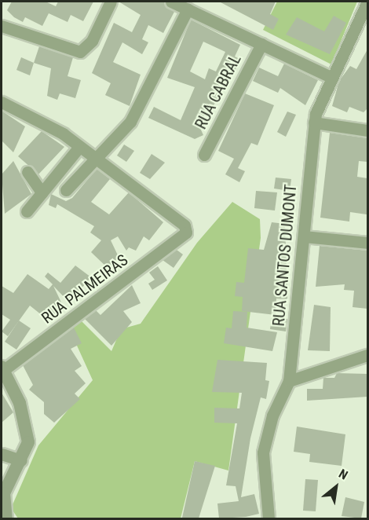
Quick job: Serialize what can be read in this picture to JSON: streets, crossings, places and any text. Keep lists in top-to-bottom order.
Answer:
{
  "streets": {
    "street": ["RUA CABRAL", "RUA SANTOS DUMONT", "RUA PALMEIRAS"]
  },
  "north": "top right"
}
